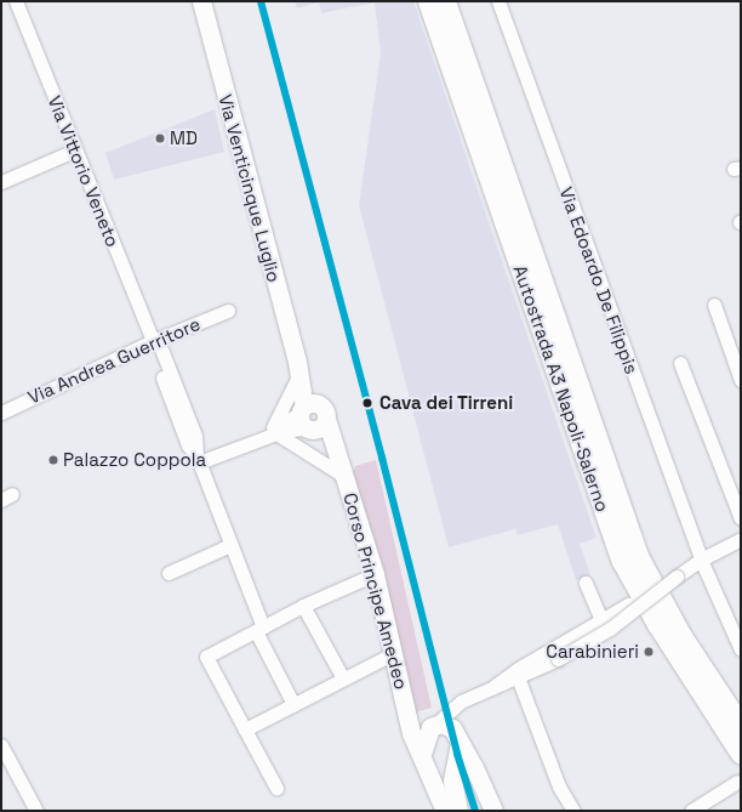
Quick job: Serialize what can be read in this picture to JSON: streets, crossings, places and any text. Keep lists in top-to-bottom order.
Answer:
{
  "streets": {
    "highway": ["Autostrada A3 Napoli-Salerno"],
    "main road": ["Via Venticinque Luglio", "Corso Principe Amedeo"],
    "street": ["Via Vittorio Veneto", "Via Edoardo De Filippis", "Via Andrea Guerritore"]
  },
  "crossings": [
    ["Via Vittorio Veneto", "Via Andrea Guerritore"],
    ["Via Venticinque Luglio", "Corso Principe Amedeo"]
  ],
  "places": [
    "MD",
    "Cava dei Tirreni",
    "Palazzo Coppola",
    "Carabinieri"
  ]
}
